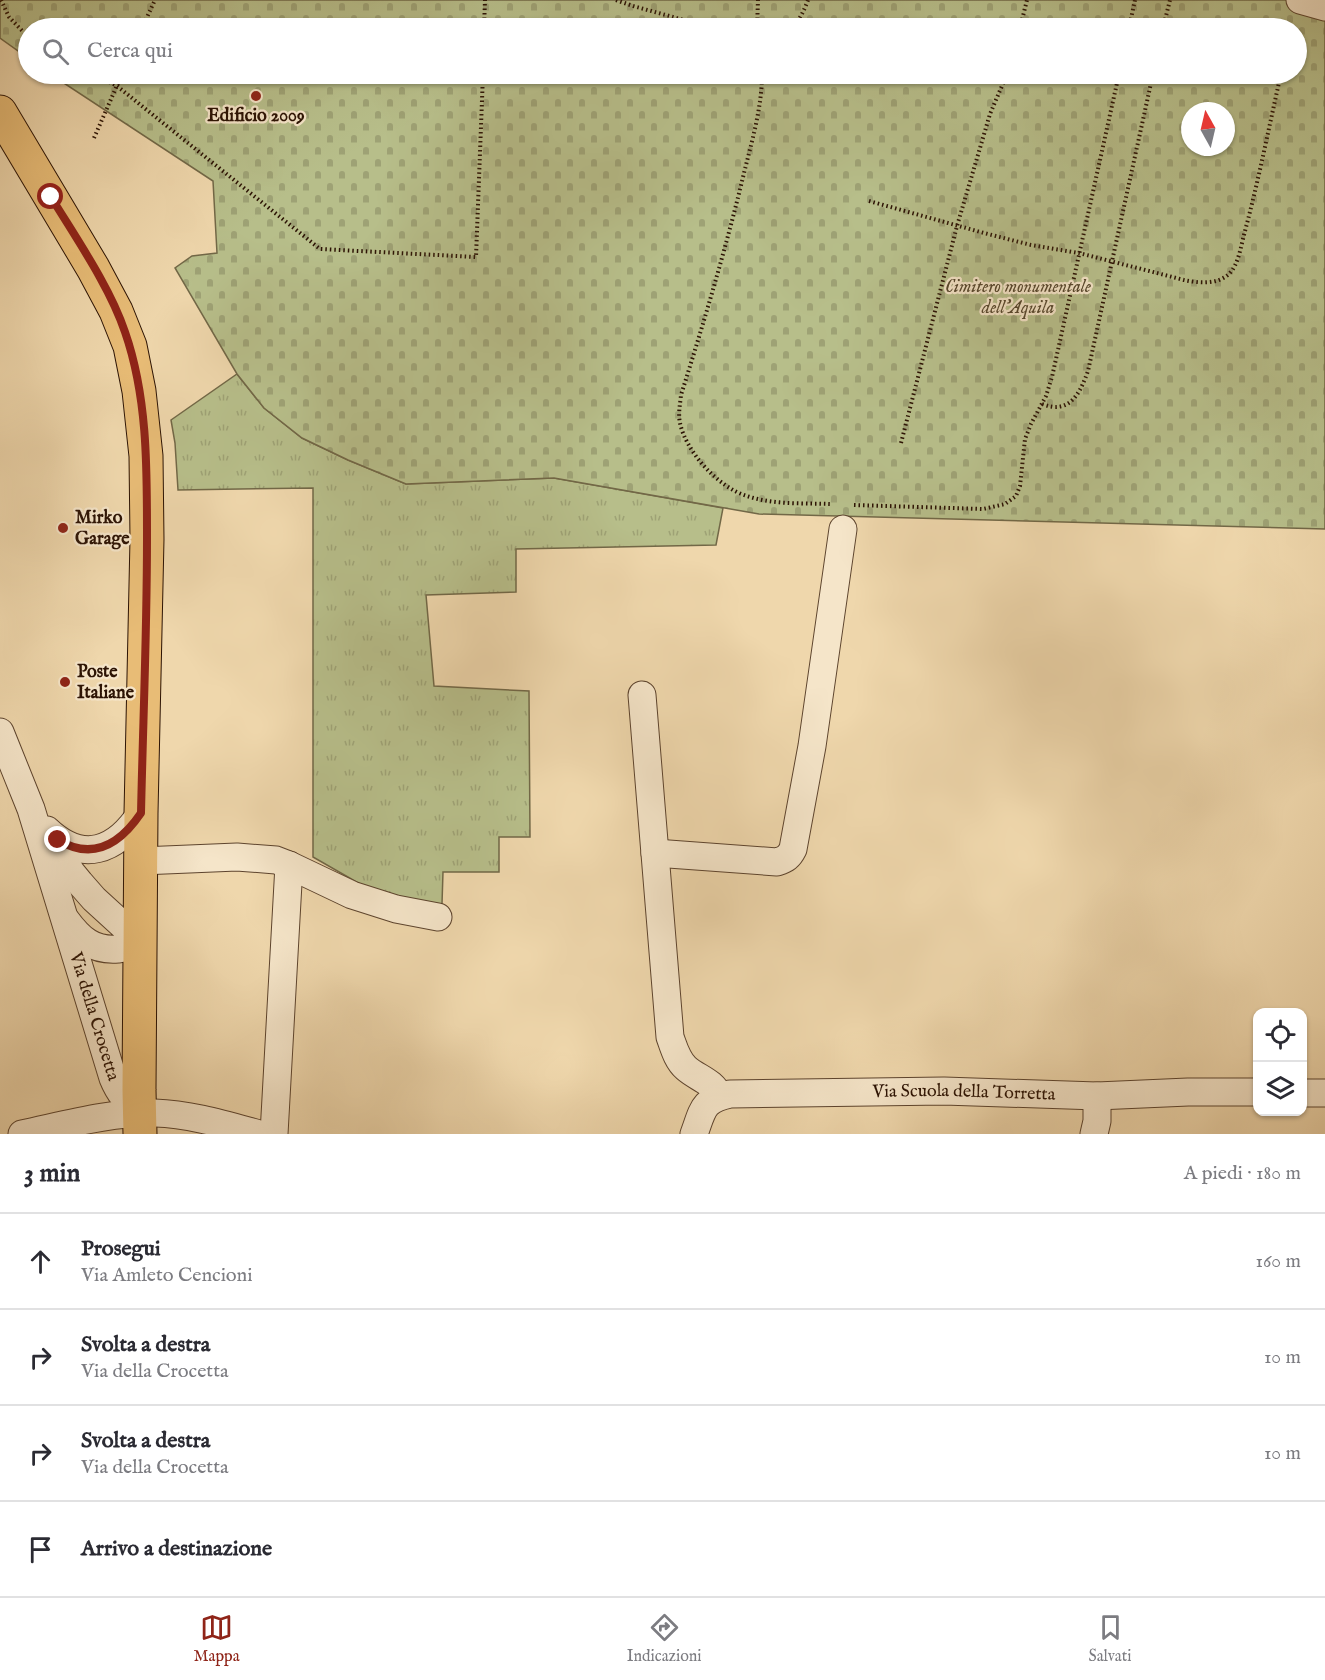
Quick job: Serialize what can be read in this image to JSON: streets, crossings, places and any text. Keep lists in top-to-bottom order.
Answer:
{
  "streets": {
    "main road": ["Via della Crocetta"],
    "street": ["Via Scuola della Torretta"]
  },
  "parks": ["Cimitero monumentale dell'Aquila"],
  "places": ["Edificio 2009", "Mirko Garage", "Poste Italiane"],
  "north": "top",
  "page": {
    "search": "Cerca qui",
    "heading": ["3 min", "A piedi · 180 m"],
    "list": [
      ["Prosegui", "Via Amleto Cencioni", "160 m"],
      ["Svolta a destra", "Via della Crocetta", "10 m"],
      ["Svolta a destra", "Via della Crocetta", "10 m"],
      "Arrivo a destinazione"
    ],
    "nav": ["Mappa", "Indicazioni", "Salvati"]
  }
}
